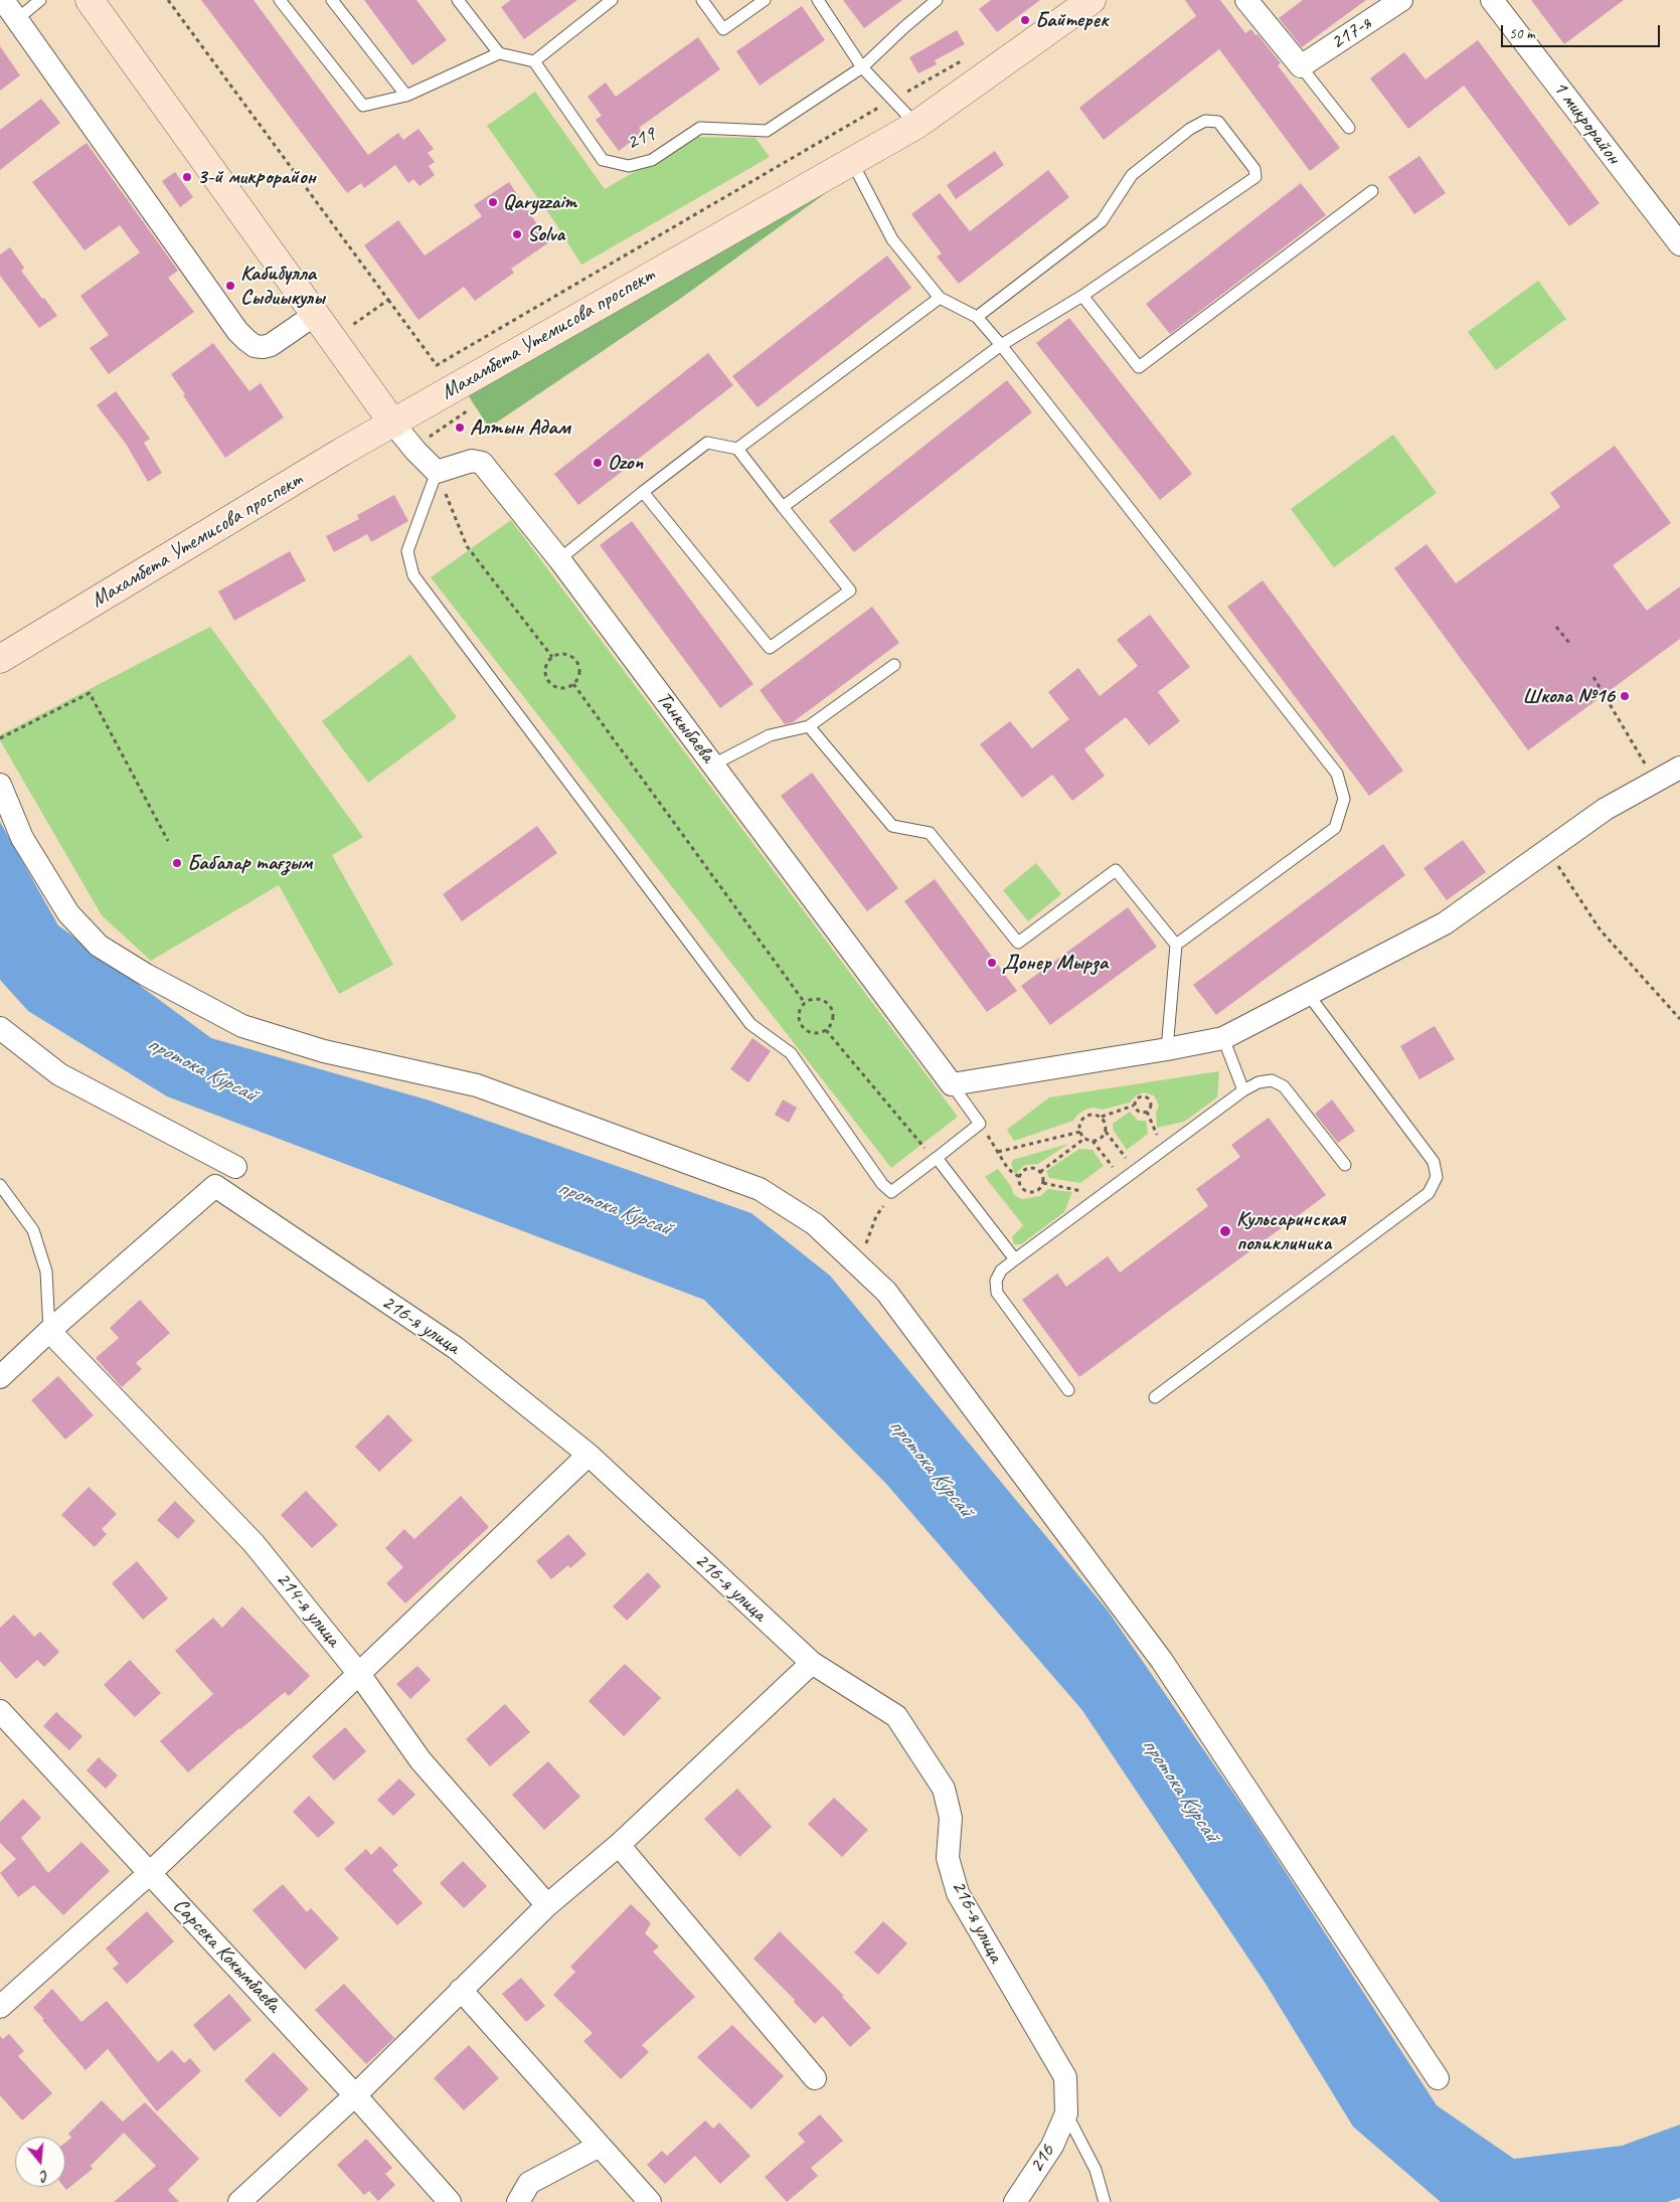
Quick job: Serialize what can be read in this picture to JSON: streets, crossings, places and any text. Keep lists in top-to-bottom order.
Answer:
{
  "streets": {
    "street": [
      "217-я",
      "1 микрорайон",
      "Махамбета Утемисова проспект",
      "Танкыбаева",
      "216-я улица",
      "214-я улица",
      "Сарсека Кокымбаева",
      "216"
    ],
    "lane": ["219"]
  },
  "crossings": [
    ["216-я улица", "214-я улица"],
    ["216-я улица", "216"]
  ],
  "water": ["протока Курсай"],
  "places": [
    "Байтерек",
    "3-й микрорайон",
    "Qaryzzaim",
    "Solva",
    "Кабибулла Сыдиыкулы",
    "Алтын Адам",
    "Ozon",
    "Школа №16",
    "Бабалар тағзым",
    "Донер Мырза",
    "Кульсаринская поликлиника"
  ],
  "scale_bar": "50 m",
  "north": "bottom"
}
